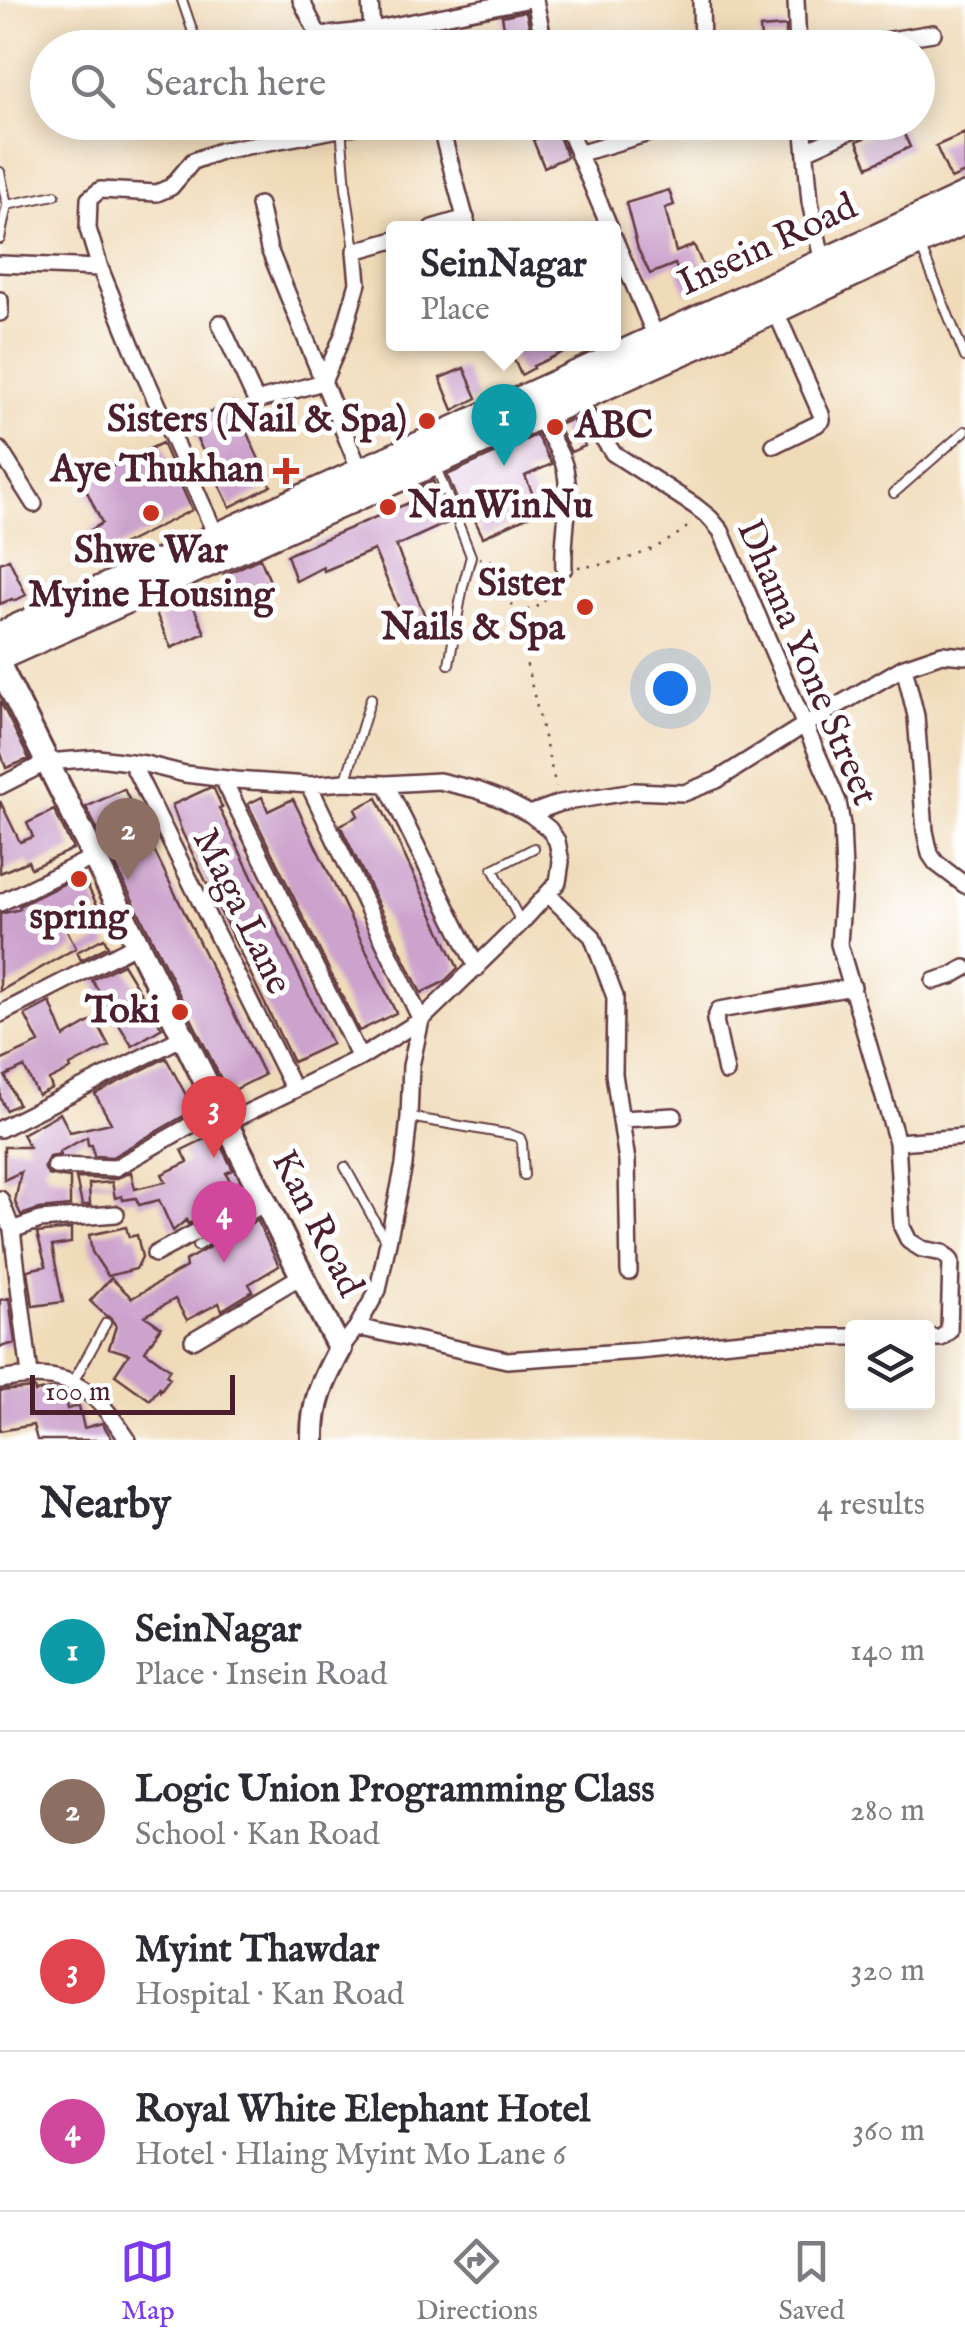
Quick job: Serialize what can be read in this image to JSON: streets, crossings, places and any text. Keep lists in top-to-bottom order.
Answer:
{
  "streets": {
    "main road": ["Insein Road", "Kan Road"],
    "street": ["Dhama Yone Street", "Maga Lane"]
  },
  "crossings": [
    ["Insein Road", "Dhama Yone Street"]
  ],
  "places": {
    "other": [
      "Sisters (Nail & Spa)",
      "ABC",
      "NanWinNu",
      "Shwe War Myine Housing",
      "Sister Nails & Spa",
      "spring",
      "Toki"
    ],
    "health": ["Aye Thukhan"]
  },
  "scale_bar": "100 m",
  "page": {
    "search": "Search here",
    "popup": ["SeinNagar", "Place"],
    "pins": [
      "1",
      "2",
      "3",
      "4"
    ],
    "scale": "100 m",
    "heading": ["Nearby", "4 results"],
    "list": [
      {
        "mark": "1",
        "name": "SeinNagar",
        "note": "Place · Insein Road",
        "value": "140 m"
      },
      {
        "mark": "2",
        "name": "Logic Union Programming Class",
        "note": "School · Kan Road",
        "value": "280 m"
      },
      {
        "mark": "3",
        "name": "Myint Thawdar",
        "note": "Hospital · Kan Road",
        "value": "320 m"
      },
      {
        "mark": "4",
        "name": "Royal White Elephant Hotel",
        "note": "Hotel · Hlaing Myint Mo Lane 6",
        "value": "360 m"
      }
    ],
    "nav": ["Map", "Directions", "Saved"]
  }
}
